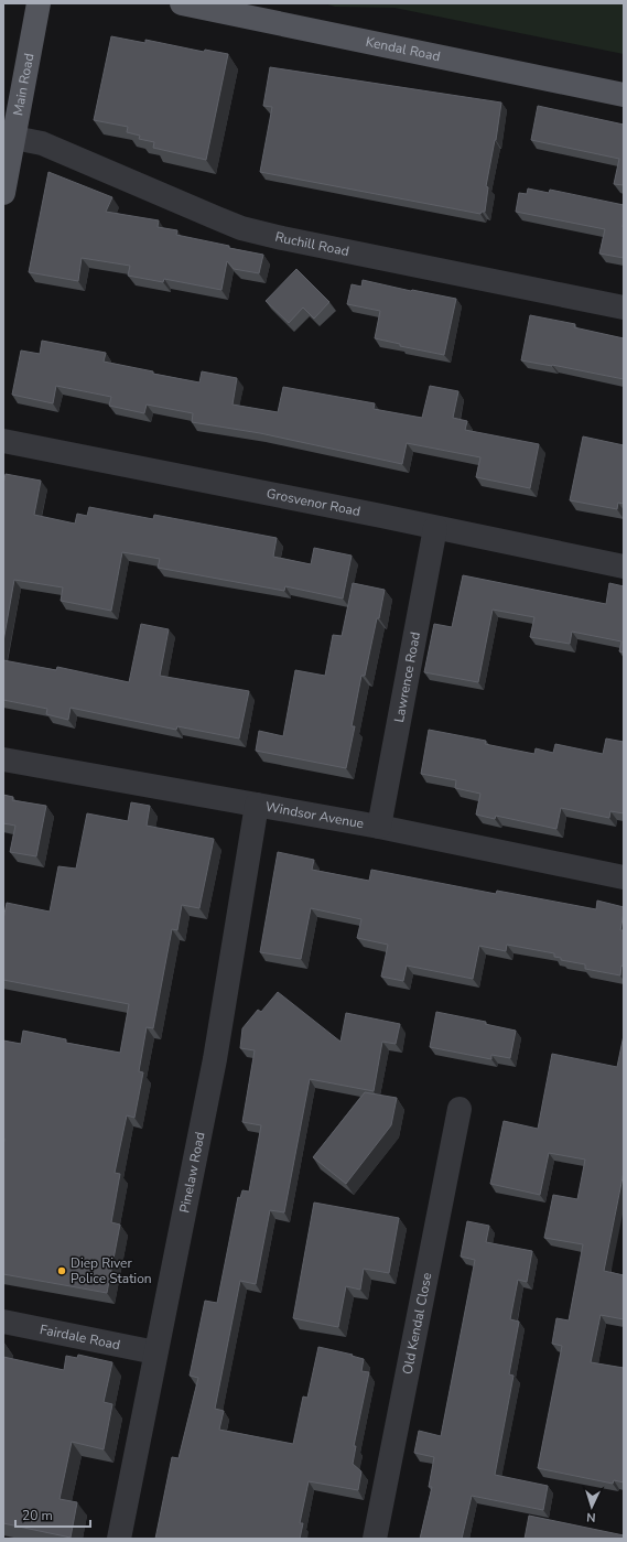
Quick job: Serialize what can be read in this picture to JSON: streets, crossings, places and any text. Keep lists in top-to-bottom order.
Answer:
{
  "streets": {
    "main road": ["Kendal Road", "Main Road"],
    "street": [
      "Ruchill Road",
      "Grosvenor Road",
      "Lawrence Road",
      "Windsor Avenue",
      "Pinelaw Road",
      "Old Kendal Close",
      "Fairdale Road"
    ]
  },
  "crossings": [
    ["Main Road", "Ruchill Road"],
    ["Grosvenor Road", "Lawrence Road"],
    ["Lawrence Road", "Windsor Avenue"],
    ["Windsor Avenue", "Pinelaw Road"],
    ["Pinelaw Road", "Fairdale Road"]
  ],
  "places": ["Diep River Police Station"],
  "scale_bar": "20 m",
  "north": "bottom"
}
